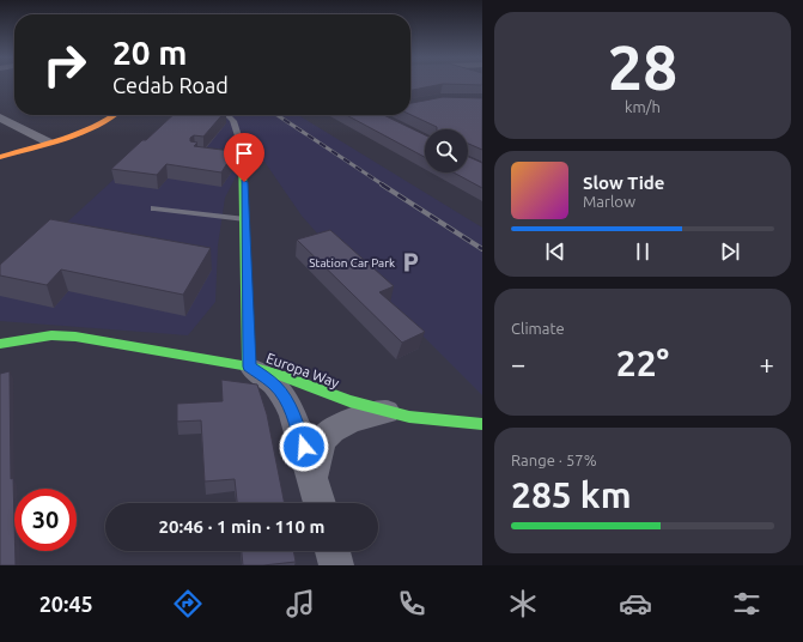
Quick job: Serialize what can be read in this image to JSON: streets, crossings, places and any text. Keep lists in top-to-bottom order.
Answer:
{
  "streets": {
    "street": ["Europa Way"]
  },
  "places": {
    "parking": ["Station Car Park"]
  },
  "page": {
    "tile": [
      ["28", "km/h"],
      "Climate",
      ["Range · 57%", "285 km"]
    ],
    "turn": ["20 m", "Cedab Road"],
    "song": ["Slow Tide", "Marlow"],
    "heat": ["−", "22°", "+"],
    "limit": "30",
    "trip": "20:46 · 1 min · 110 m",
    "tabs": "20:45"
  }
}
